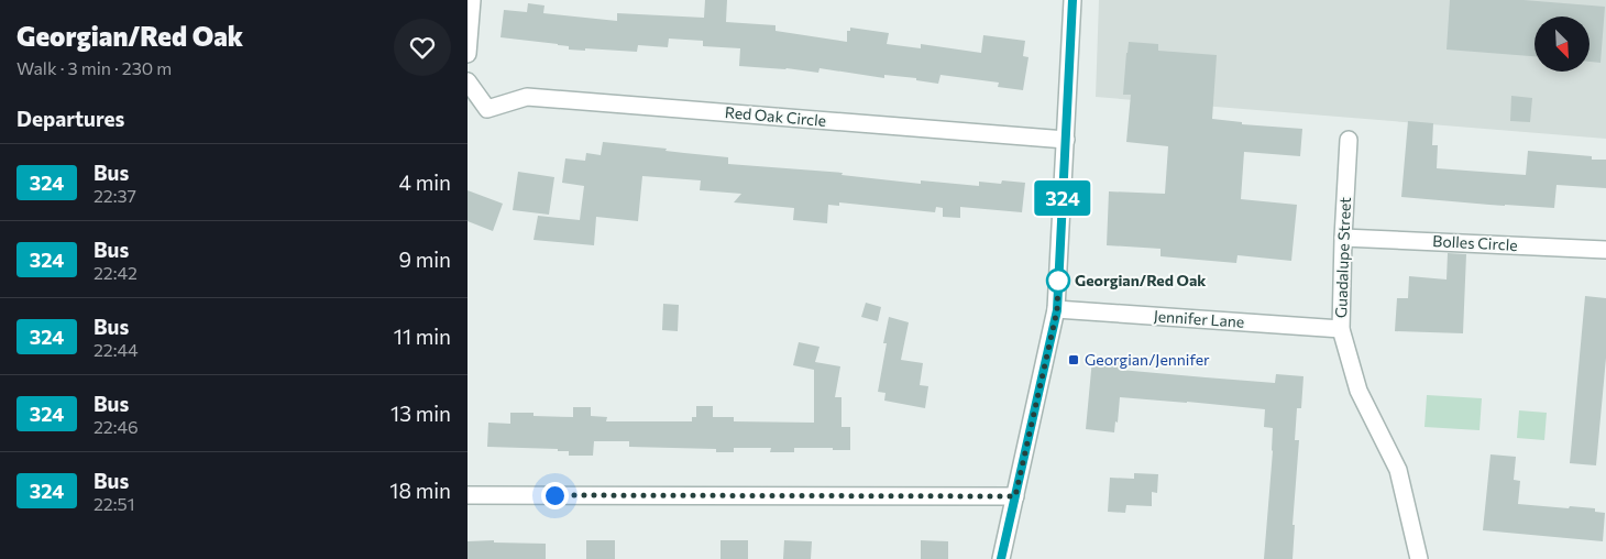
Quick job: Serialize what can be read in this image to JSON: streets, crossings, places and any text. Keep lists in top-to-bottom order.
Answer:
{
  "streets": {
    "street": [
      "Red Oak Circle",
      "Bolles Circle",
      "Guadalupe Street",
      "Jennifer Lane"
    ]
  },
  "crossings": [
    ["Bolles Circle", "Guadalupe Street"],
    ["Guadalupe Street", "Jennifer Lane"]
  ],
  "places": {
    "other": ["Georgian/Red Oak"],
    "transit": ["Georgian/Jennifer"]
  },
  "lines": ["bus line 324"],
  "north": "bottom right",
  "page": {
    "heading": [
      ["Georgian/Red Oak", "Walk · 3 min · 230 m"],
      "Departures"
    ],
    "on_map": "324",
    "list": [
      {
        "mark": "324",
        "name": "Bus",
        "note": "22:37",
        "value": "4 min"
      },
      {
        "mark": "324",
        "name": "Bus",
        "note": "22:42",
        "value": "9 min"
      },
      {
        "mark": "324",
        "name": "Bus",
        "note": "22:44",
        "value": "11 min"
      },
      {
        "mark": "324",
        "name": "Bus",
        "note": "22:46",
        "value": "13 min"
      },
      {
        "mark": "324",
        "name": "Bus",
        "note": "22:51",
        "value": "18 min"
      }
    ]
  }
}
